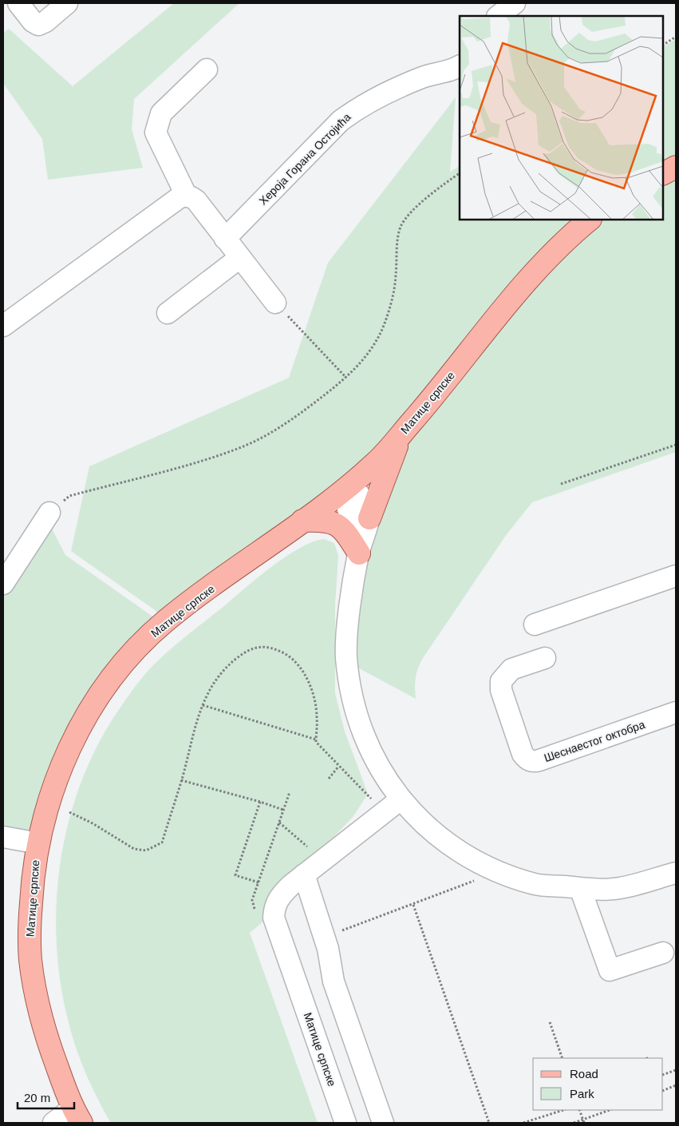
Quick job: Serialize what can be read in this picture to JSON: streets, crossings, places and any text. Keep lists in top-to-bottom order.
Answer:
{
  "streets": {
    "main road": ["Матице српске"],
    "street": ["Хероја Горана Остојића", "Шеснаестог октобра"]
  },
  "legend": ["Road", "Park"],
  "scale_bar": "20 m"
}
